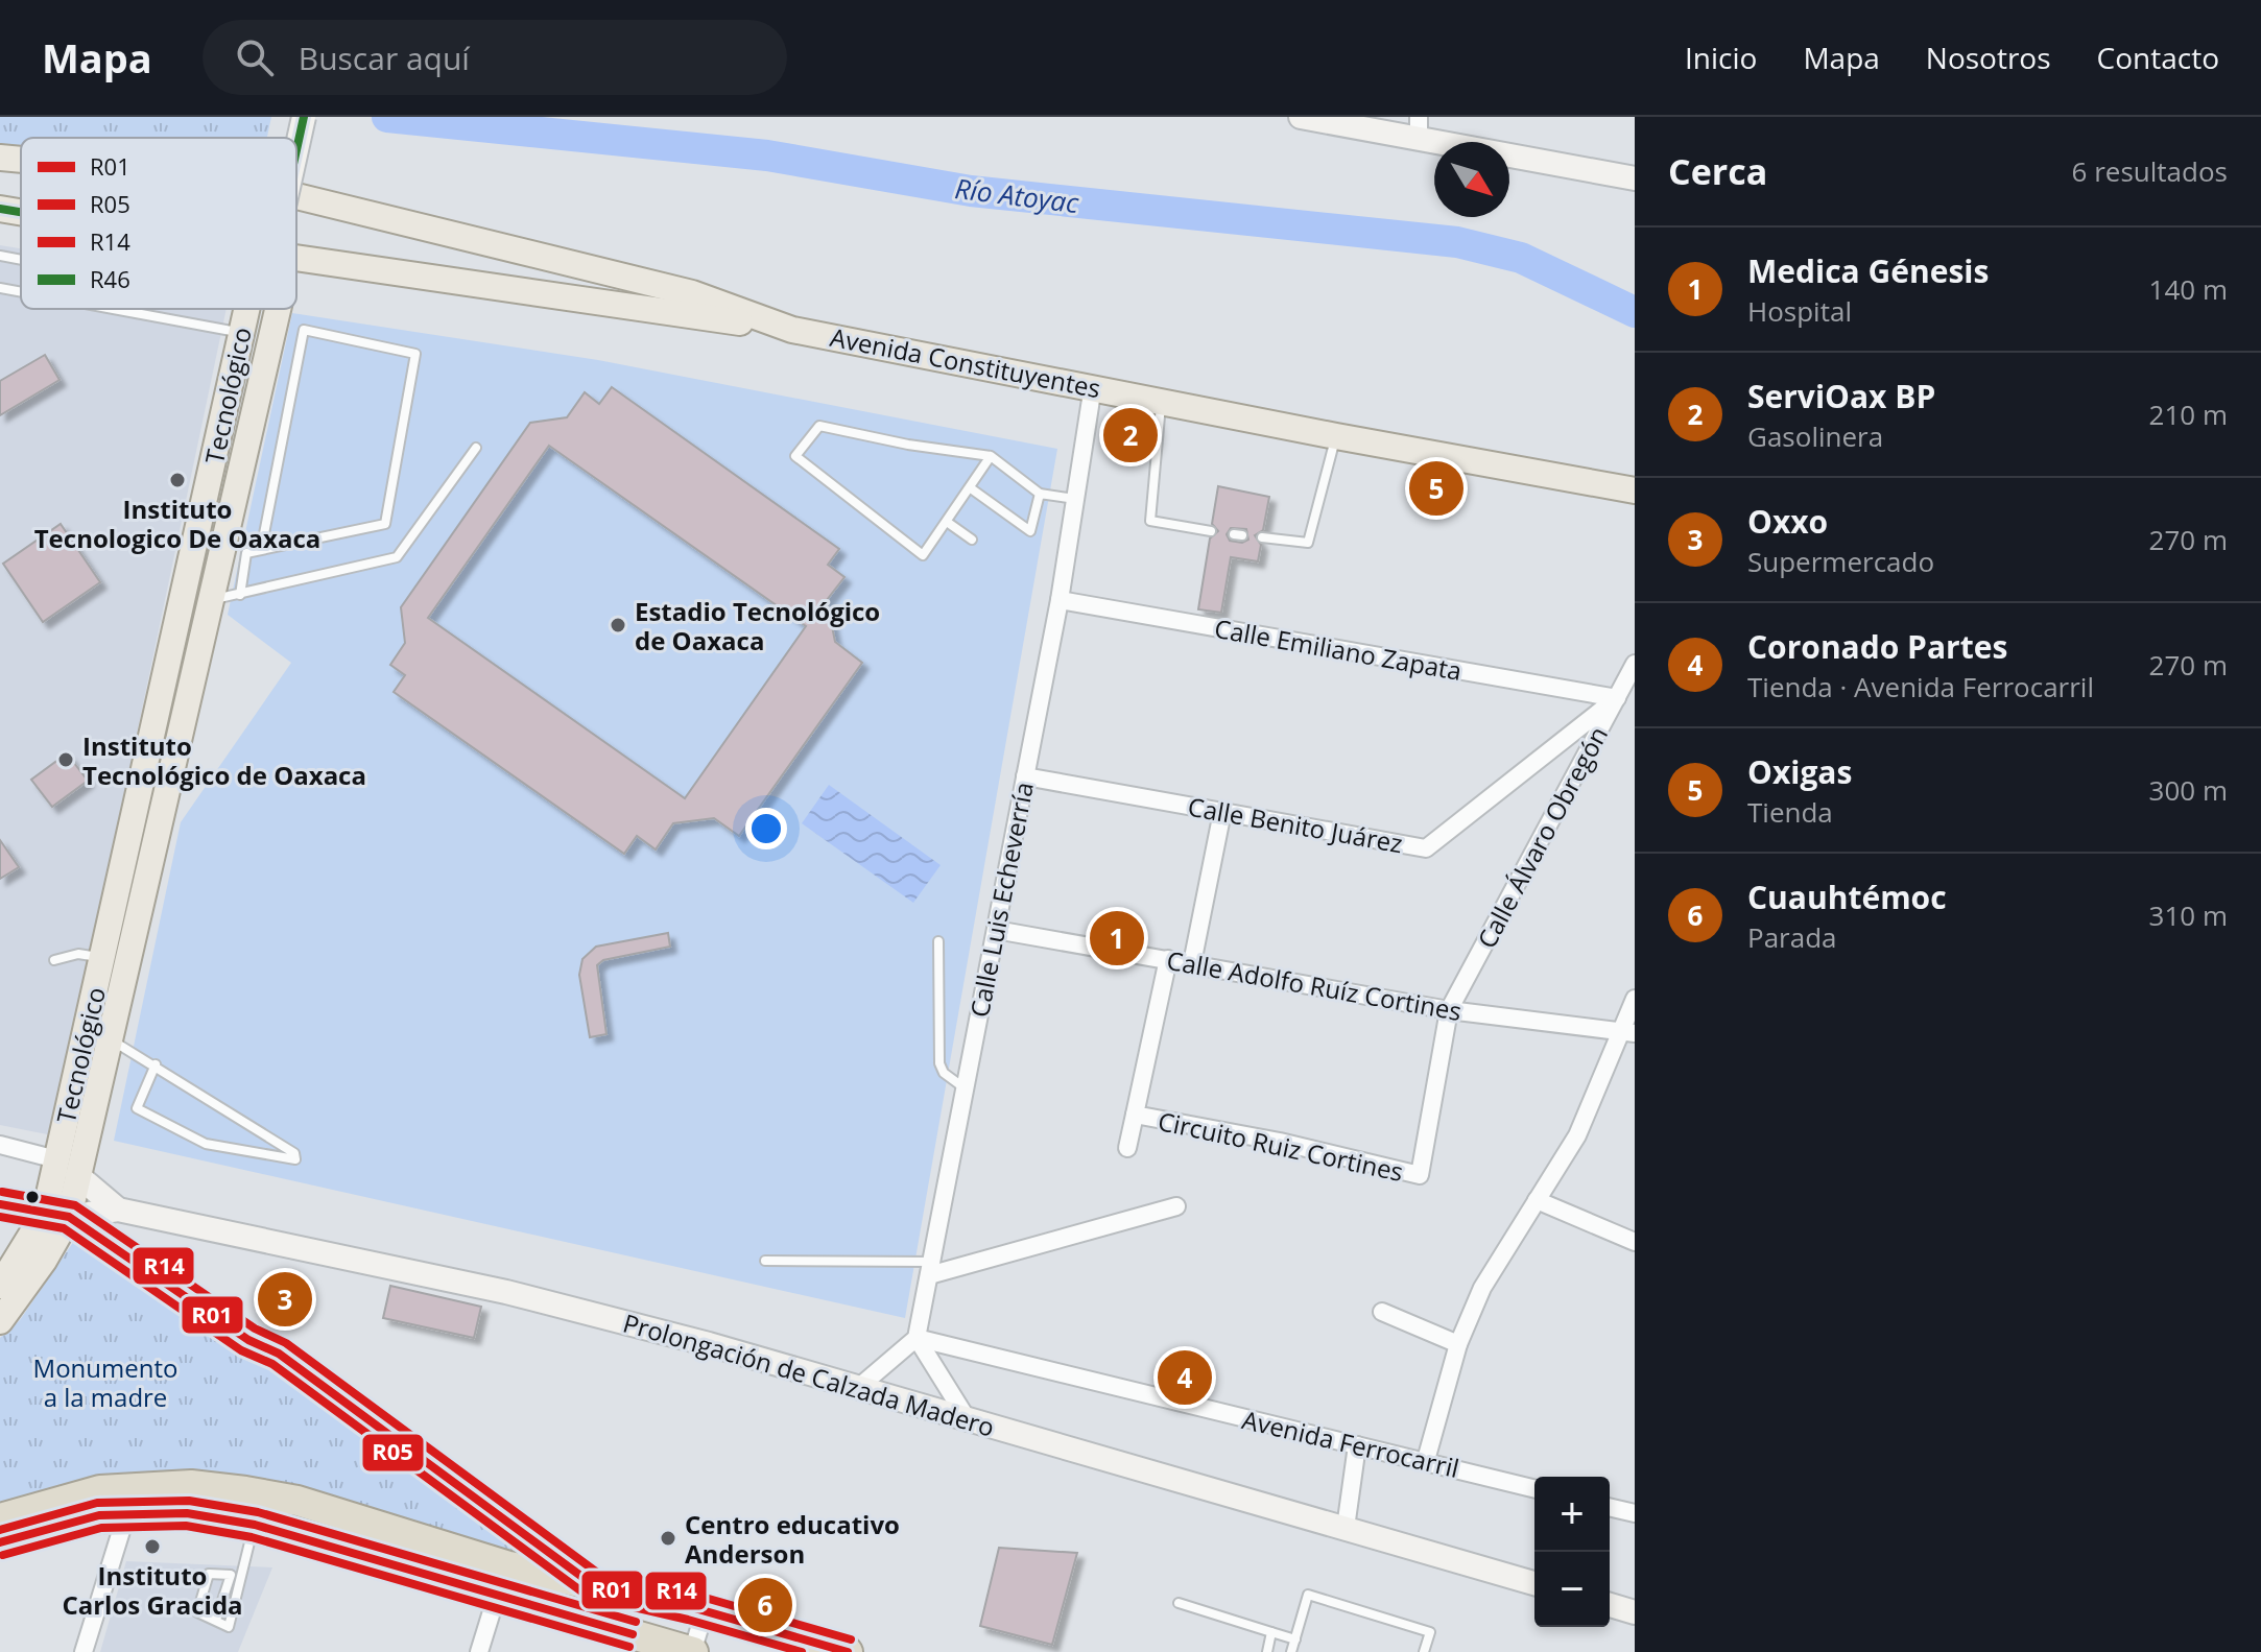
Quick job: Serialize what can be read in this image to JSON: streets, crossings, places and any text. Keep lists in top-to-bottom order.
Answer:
{
  "streets": {
    "main road": ["Avenida Constituyentes", "Tecnológico"],
    "street": [
      "Calle Emiliano Zapata",
      "Calle Benito Juárez",
      "Calle Álvaro Obregón",
      "Calle Luis Echeverría",
      "Calle Adolfo Ruíz Cortines",
      "Circuito Ruiz Cortines",
      "Prolongación de Calzada Madero",
      "Avenida Ferrocarril"
    ]
  },
  "crossings": [
    ["Avenida Constituyentes", "Calle Luis Echeverría"],
    ["Tecnológico", "Prolongación de Calzada Madero"],
    ["Calle Emiliano Zapata", "Calle Benito Juárez"],
    ["Calle Emiliano Zapata", "Calle Álvaro Obregón"],
    ["Calle Emiliano Zapata", "Calle Luis Echeverría"],
    ["Calle Benito Juárez", "Calle Álvaro Obregón"],
    ["Calle Benito Juárez", "Calle Luis Echeverría"],
    ["Calle Álvaro Obregón", "Calle Adolfo Ruíz Cortines"],
    ["Calle Álvaro Obregón", "Circuito Ruiz Cortines"],
    ["Calle Luis Echeverría", "Calle Adolfo Ruíz Cortines"],
    ["Calle Luis Echeverría", "Avenida Ferrocarril"],
    ["Calle Adolfo Ruíz Cortines", "Circuito Ruiz Cortines"]
  ],
  "water": ["Río Atoyac"],
  "parks": ["Monumento a la madre"],
  "places": [
    "Instituto Tecnologico De Oaxaca",
    "Estadio Tecnológico de Oaxaca",
    "Instituto Tecnológico de Oaxaca",
    "Centro educativo Anderson",
    "Instituto Carlos Gracida"
  ],
  "lines": [
    "transit line R46",
    "transit line R14",
    "transit line R01",
    "transit line R05"
  ],
  "legend": [
    "R01",
    "R05",
    "R14",
    "R46"
  ],
  "north": "bottom right",
  "page": {
    "header": "Mapa",
    "search": "Buscar aquí",
    "nav": [
      "Inicio",
      "Mapa",
      "Nosotros",
      "Contacto"
    ],
    "heading": ["Cerca", "6 resultados"],
    "list": [
      {
        "mark": "1",
        "name": "Medica Génesis",
        "note": "Hospital",
        "value": "140 m"
      },
      {
        "mark": "2",
        "name": "ServiOax BP",
        "note": "Gasolinera",
        "value": "210 m"
      },
      {
        "mark": "3",
        "name": "Oxxo",
        "note": "Supermercado",
        "value": "270 m"
      },
      {
        "mark": "4",
        "name": "Coronado Partes",
        "note": "Tienda · Avenida Ferrocarril",
        "value": "270 m"
      },
      {
        "mark": "5",
        "name": "Oxigas",
        "note": "Tienda",
        "value": "300 m"
      },
      {
        "mark": "6",
        "name": "Cuauhtémoc",
        "note": "Parada",
        "value": "310 m"
      }
    ],
    "pins": [
      "2",
      "5",
      "1",
      "3",
      "4",
      "6"
    ],
    "map_buttons": ["+", "−"]
  }
}
